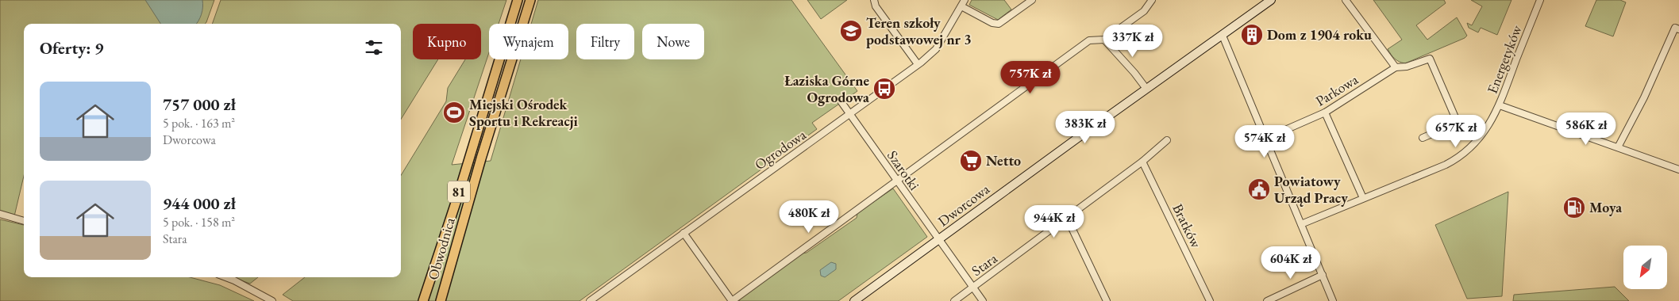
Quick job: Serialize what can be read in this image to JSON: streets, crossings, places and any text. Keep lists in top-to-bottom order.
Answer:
{
  "streets": {
    "main road": ["81", "Obwodnica"],
    "street": [
      "Energetyków",
      "Parkowa",
      "Ogrodowa",
      "Szarotki",
      "Dworcowa",
      "Bratków",
      "Stara"
    ]
  },
  "crossings": [
    ["Ogrodowa", "Szarotki"],
    ["Szarotki", "Dworcowa"],
    ["Szarotki", "Stara"],
    ["Bratków", "Stara"]
  ],
  "places": {
    "school or university": ["Teren szkoły podstawowej nr 3"],
    "building": ["Dom z 1904 roku"],
    "bus stop": ["Łaziska Górne Ogrodowa"],
    "sports": ["Miejski Ośrodek Sportu i Rekreacji"],
    "supermarket": ["Netto"],
    "public building": ["Powiatowy Urząd Pracy"],
    "fuel station": ["Moya"]
  },
  "north": "bottom left",
  "page": {
    "chip": [
      "Kupno",
      "Wynajem",
      "Filtry",
      "Nowe"
    ],
    "heading": "Oferty: 9",
    "price": [
      "337K zł",
      "757K zł",
      "383K zł",
      "586K zł",
      "657K zł",
      "574K zł",
      "480K zł",
      "944K zł",
      "604K zł"
    ],
    "list": [
      {
        "name": "757 000 zł",
        "note": "5 pok. · 163 m² · Dworcowa"
      },
      {
        "name": "944 000 zł",
        "note": "5 pok. · 158 m² · Stara"
      }
    ]
  }
}
